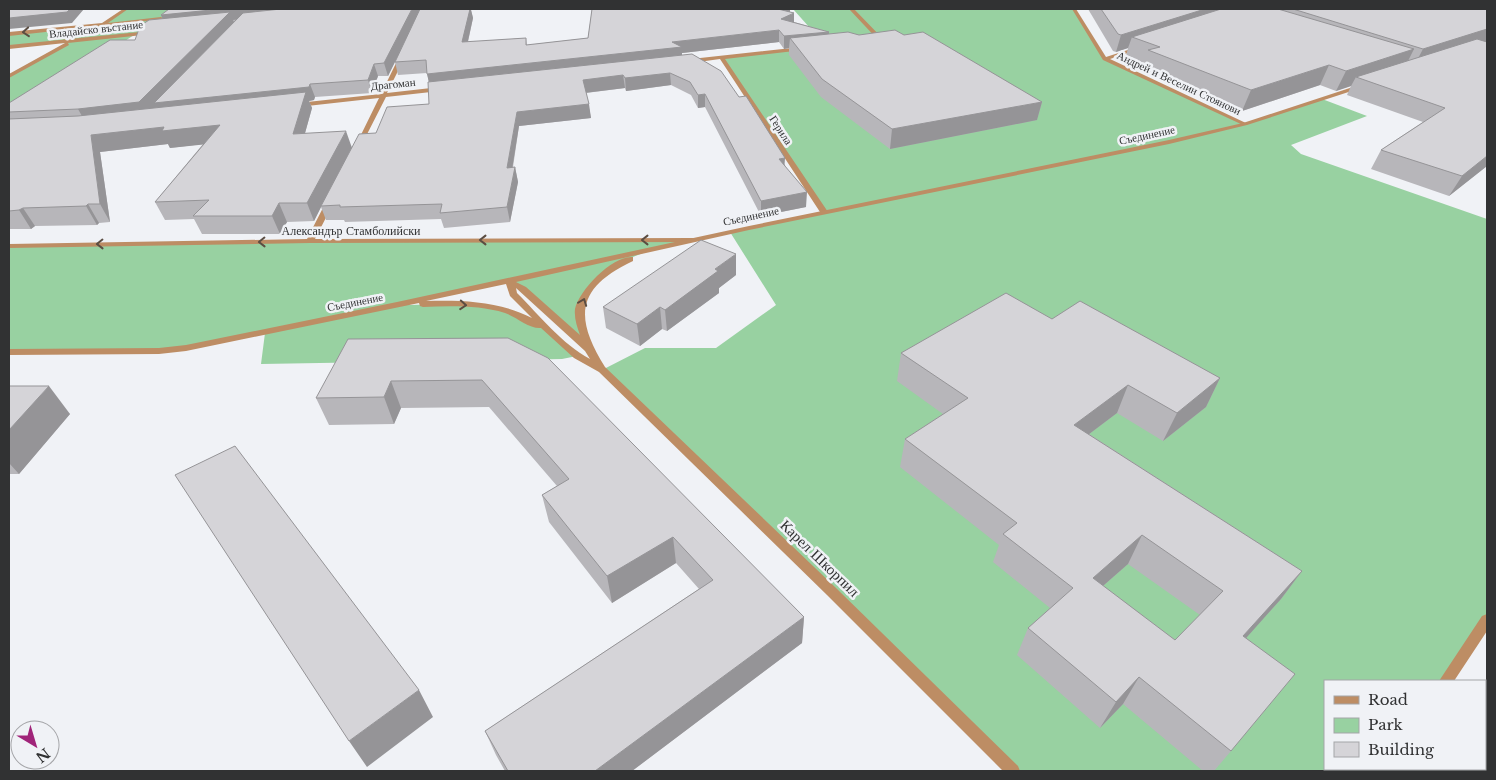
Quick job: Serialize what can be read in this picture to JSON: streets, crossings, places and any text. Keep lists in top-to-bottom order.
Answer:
{
  "streets": {
    "street": [
      "Владайско въстание",
      "Андрей и Веселин Стоянови",
      "Драгоман",
      "Герила",
      "Съединение",
      "Александър Стамболийски",
      "Карел Шкорпил"
    ]
  },
  "crossings": [
    ["Андрей и Веселин Стоянови", "Съединение"],
    ["Герила", "Съединение"],
    ["Съединение", "Александър Стамболийски"],
    ["Съединение", "Карел Шкорпил"]
  ],
  "one_way": ["Александър Стамболийски"],
  "legend": ["Road", "Park", "Building"],
  "north": "bottom right"
}
